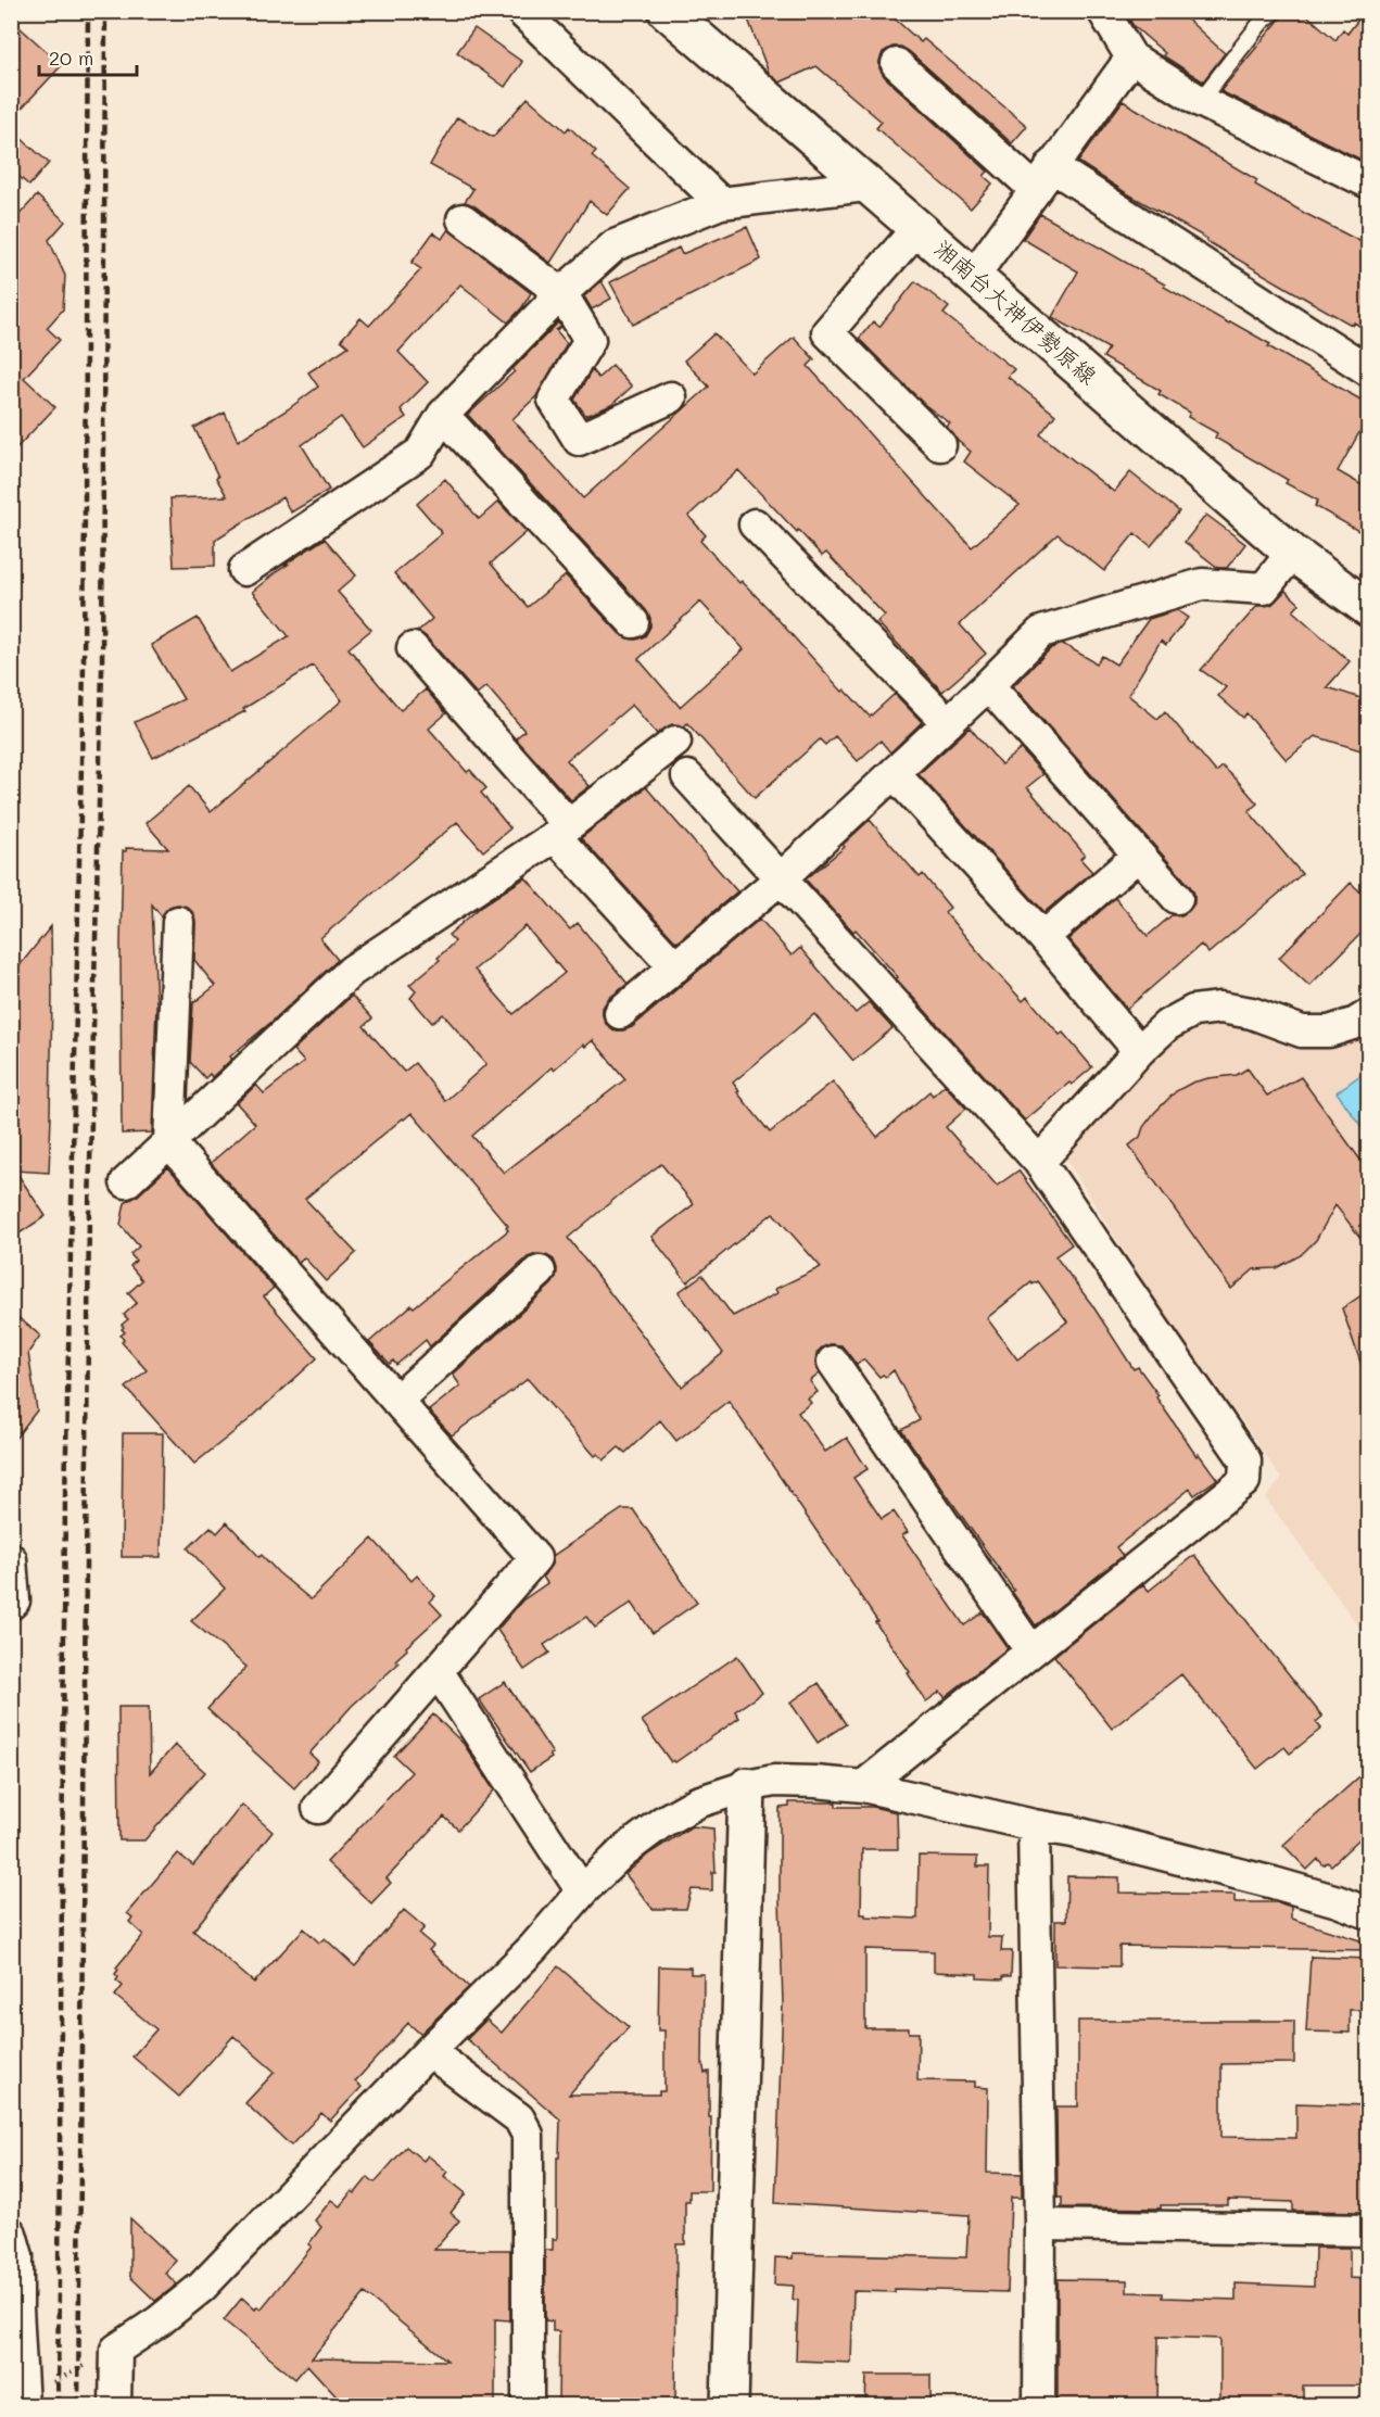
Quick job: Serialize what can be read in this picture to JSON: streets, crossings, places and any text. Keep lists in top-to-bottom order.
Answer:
{
  "streets": {
    "main road": ["湘南台大神伊勢原線"]
  },
  "scale_bar": "20 m"
}
